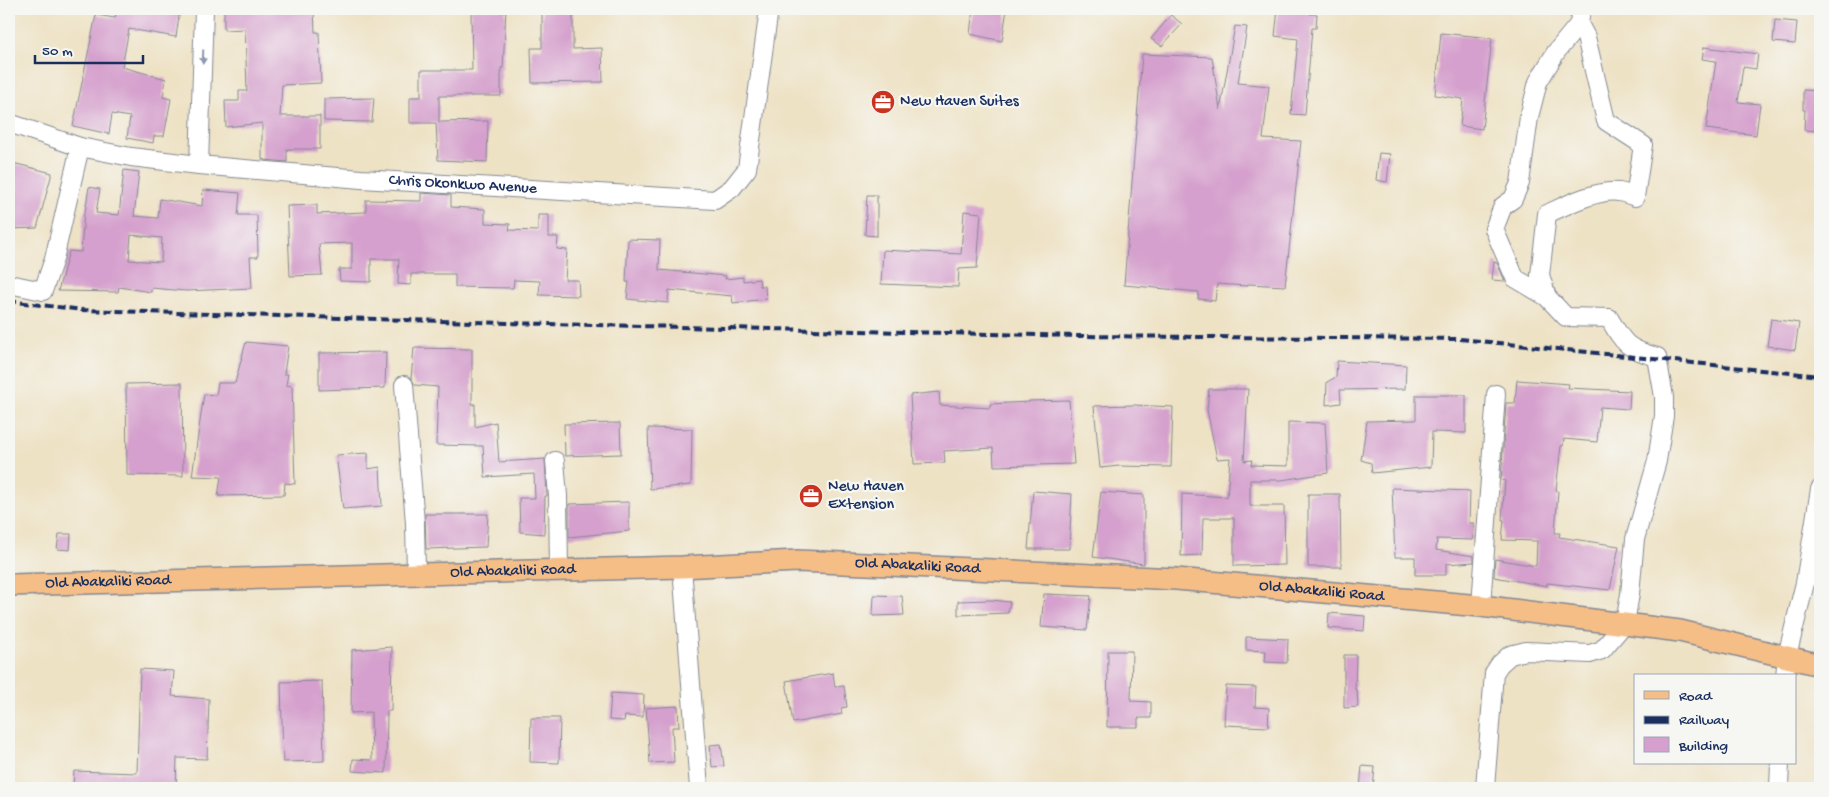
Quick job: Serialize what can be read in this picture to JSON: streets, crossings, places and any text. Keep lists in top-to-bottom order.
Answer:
{
  "streets": {
    "main road": ["Old Abakaliki Road"],
    "street": ["Chris Okonkwo Avenue"]
  },
  "places": {
    "office": ["New Haven Suites", "New Haven Extension"]
  },
  "legend": ["Road", "Railway", "Building"],
  "scale_bar": "50 m"
}
